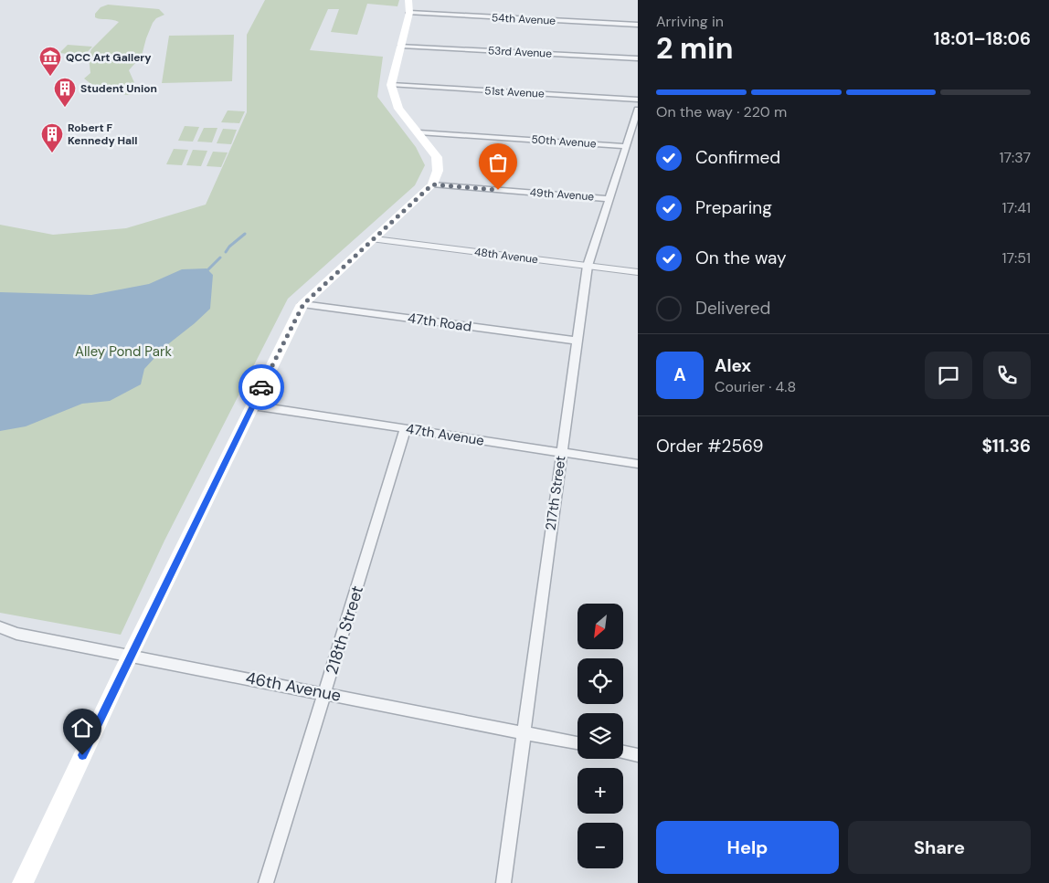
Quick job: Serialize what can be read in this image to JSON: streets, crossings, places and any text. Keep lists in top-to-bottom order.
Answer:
{
  "streets": {
    "street": [
      "54th Avenue",
      "53rd Avenue",
      "51st Avenue",
      "50th Avenue",
      "49th Avenue",
      "48th Avenue",
      "47th Road",
      "47th Avenue",
      "217th Street",
      "218th Street",
      "46th Avenue"
    ]
  },
  "crossings": [
    ["50th Avenue", "217th Street"],
    ["49th Avenue", "217th Street"],
    ["48th Avenue", "217th Street"],
    ["47th Road", "217th Street"],
    ["47th Avenue", "217th Street"],
    ["47th Avenue", "218th Street"],
    ["217th Street", "46th Avenue"],
    ["218th Street", "46th Avenue"]
  ],
  "parks": ["Alley Pond Park"],
  "places": {
    "museum": ["QCC Art Gallery"],
    "building": ["Student Union", "Robert F Kennedy Hall"]
  },
  "north": "bottom left",
  "page": {
    "heading": ["2 min", "Arriving in", "18:01–18:06"],
    "panel": [
      "Alex",
      "Courier · 4.8",
      "Order #2569",
      "$11.36"
    ],
    "bar": "On the way · 220 m",
    "list": [
      ["Confirmed", "17:37"],
      ["Preparing", "17:41"],
      ["On the way", "17:51"],
      "Delivered"
    ],
    "round": "A",
    "map_buttons": ["+", "−"],
    "buttons": ["Help", "Share"]
  }
}
